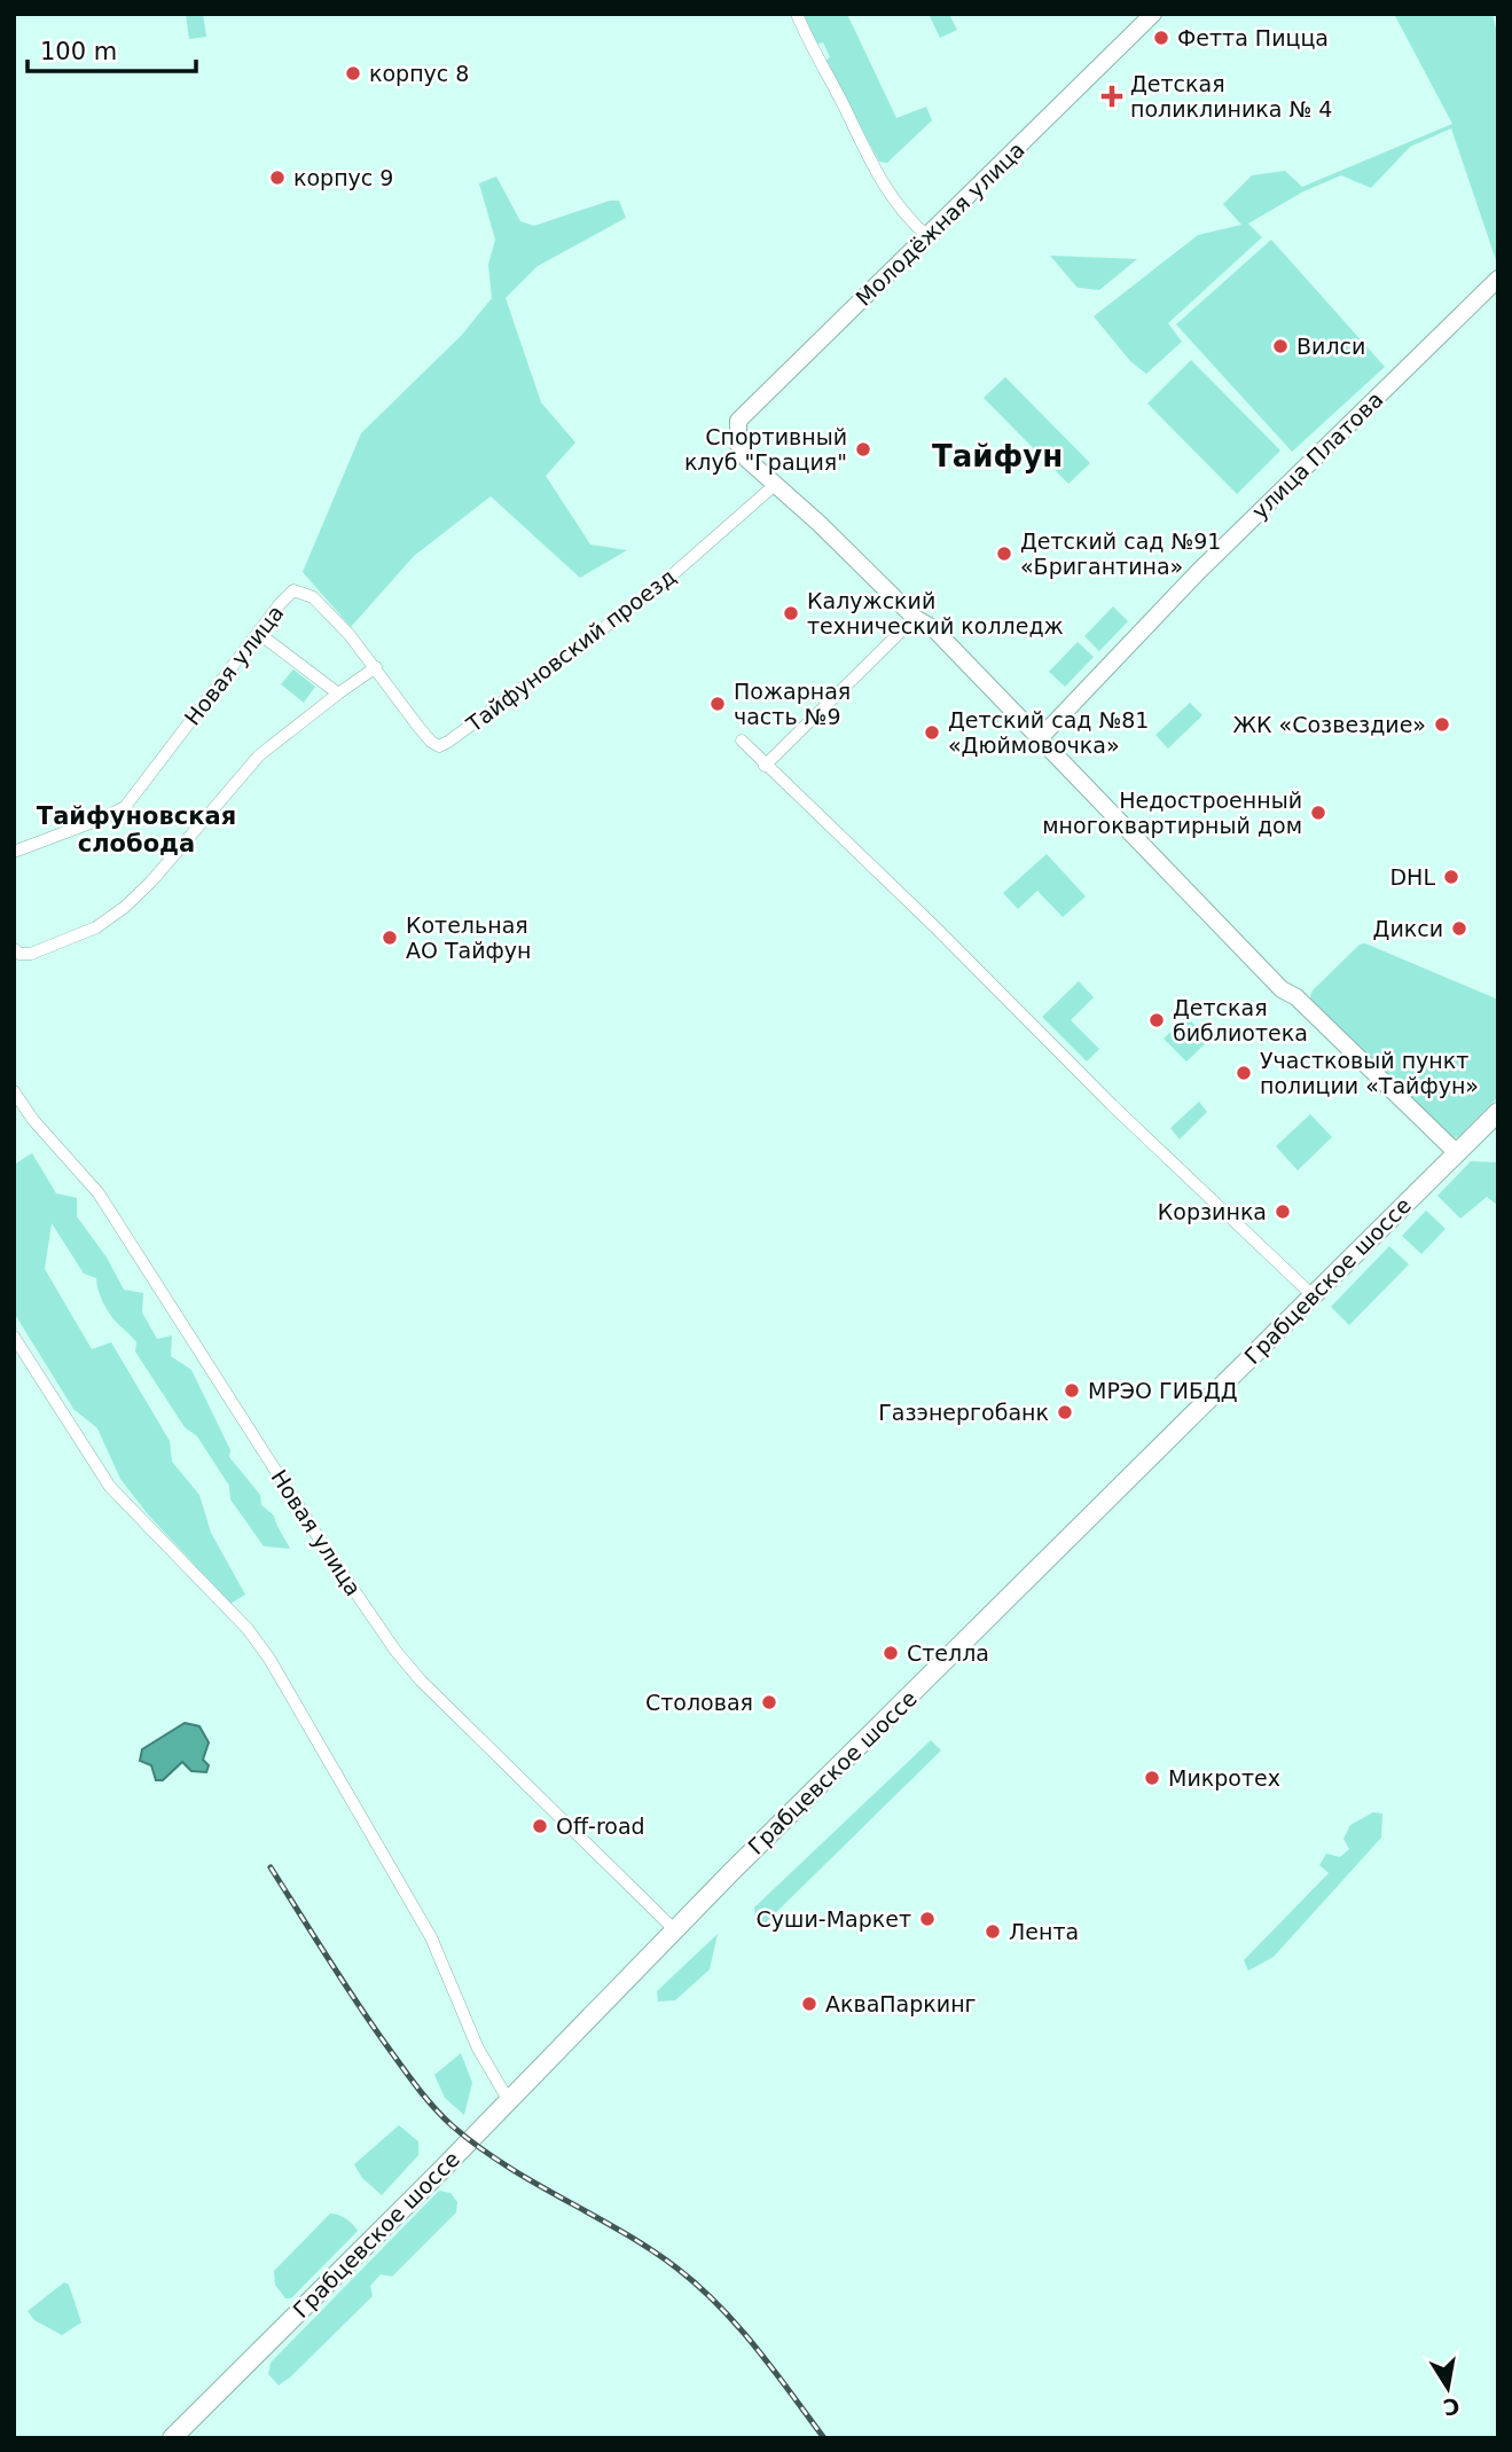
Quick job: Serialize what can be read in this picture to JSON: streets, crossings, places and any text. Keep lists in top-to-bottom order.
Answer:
{
  "streets": {
    "main road": ["Грабцевское шоссе"],
    "street": [
      "Молодёжная улица",
      "улица Платова",
      "Тайфуновский проезд",
      "Новая улица"
    ]
  },
  "crossings": [
    ["Молодёжная улица", "Тайфуновский проезд"],
    ["Тайфуновский проезд", "Новая улица"],
    ["Новая улица", "Грабцевское шоссе"]
  ],
  "districts": ["Тайфун", "Тайфуновская слобода"],
  "places": {
    "other": [
      "Фетта Пицца",
      "корпус 8",
      "корпус 9",
      "Вилси",
      "Спортивный клуб \"Грация\"",
      "Детский сад №91 «Бригантина»",
      "Калужский технический колледж",
      "Пожарная часть №9",
      "ЖК «Созвездие»",
      "Детский сад №81 «Дюймовочка»",
      "Недостроенный многоквартирный дом",
      "DHL",
      "Дикси",
      "Котельная АО Тайфун",
      "Детская библиотека",
      "Участковый пункт полиции «Тайфун»",
      "Корзинка",
      "МРЭО ГИБДД",
      "Газэнергобанк",
      "Стелла",
      "Столовая",
      "Микротех",
      "Off-road",
      "Суши-Маркет",
      "Лента",
      "АкваПаркинг"
    ],
    "health": ["Детская поликлиника № 4"]
  },
  "scale_bar": "100 m",
  "north": "bottom"
}
